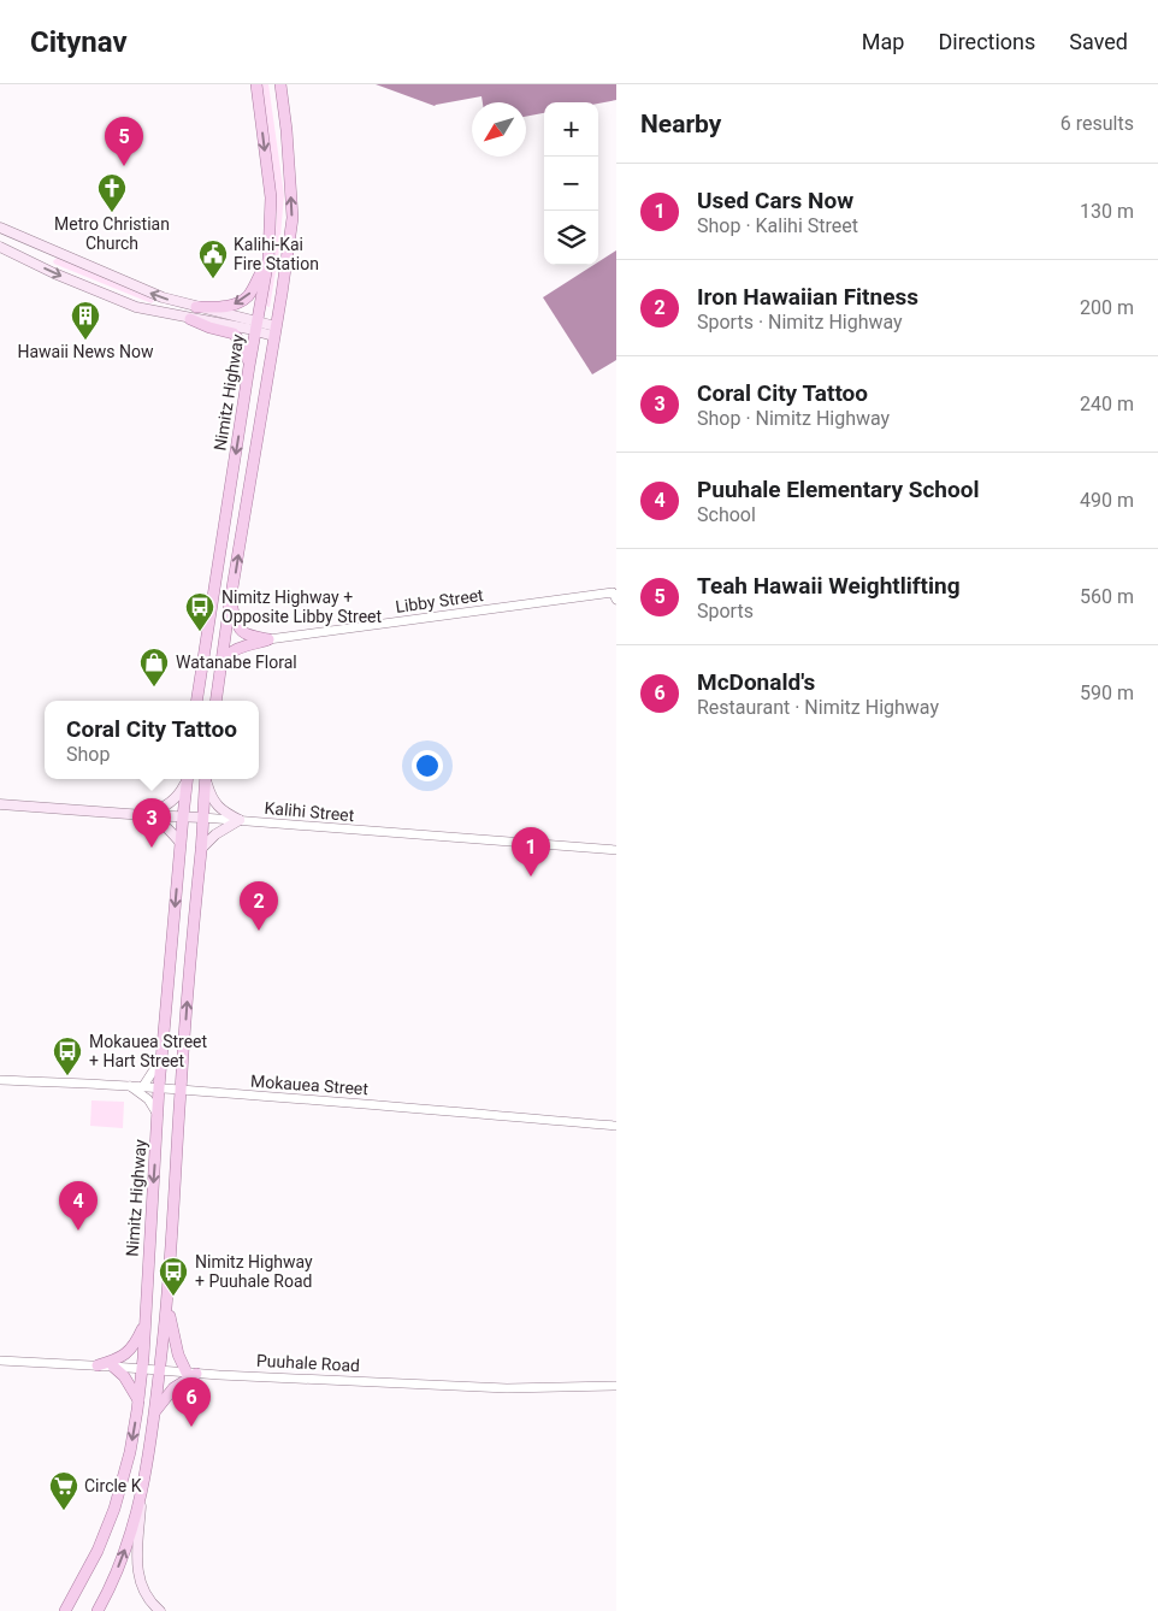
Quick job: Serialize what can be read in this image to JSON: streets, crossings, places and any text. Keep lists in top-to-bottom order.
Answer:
{
  "streets": {
    "main road": ["Nimitz Highway", "Kalihi Street"],
    "street": ["Libby Street", "Mokauea Street", "Puuhale Road"]
  },
  "crossings": [
    ["Nimitz Highway", "Kalihi Street"],
    ["Nimitz Highway", "Mokauea Street"],
    ["Nimitz Highway", "Puuhale Road"]
  ],
  "places": {
    "church": ["Metro Christian Church"],
    "public building": ["Kalihi-Kai Fire Station"],
    "building": ["Hawaii News Now"],
    "bus stop": ["Nimitz Highway + Opposite Libby Street", "Mokauea Street + Hart Street", "Nimitz Highway + Puuhale Road"],
    "shop": ["Watanabe Floral"],
    "supermarket": ["Circle K"]
  },
  "north": "bottom left",
  "page": {
    "header": "Citynav",
    "nav": ["Map", "Directions", "Saved"],
    "heading": ["Nearby", "6 results"],
    "map_buttons": ["+", "−"],
    "pins": [
      "5",
      "3",
      "1",
      "2",
      "4",
      "6"
    ],
    "list": [
      {
        "mark": "1",
        "name": "Used Cars Now",
        "note": "Shop · Kalihi Street",
        "value": "130 m"
      },
      {
        "mark": "2",
        "name": "Iron Hawaiian Fitness",
        "note": "Sports · Nimitz Highway",
        "value": "200 m"
      },
      {
        "mark": "3",
        "name": "Coral City Tattoo",
        "note": "Shop · Nimitz Highway",
        "value": "240 m"
      },
      {
        "mark": "4",
        "name": "Puuhale Elementary School",
        "note": "School",
        "value": "490 m"
      },
      {
        "mark": "5",
        "name": "Teah Hawaii Weightlifting",
        "note": "Sports",
        "value": "560 m"
      },
      {
        "mark": "6",
        "name": "McDonald's",
        "note": "Restaurant · Nimitz Highway",
        "value": "590 m"
      }
    ],
    "popup": ["Coral City Tattoo", "Shop"]
  }
}
